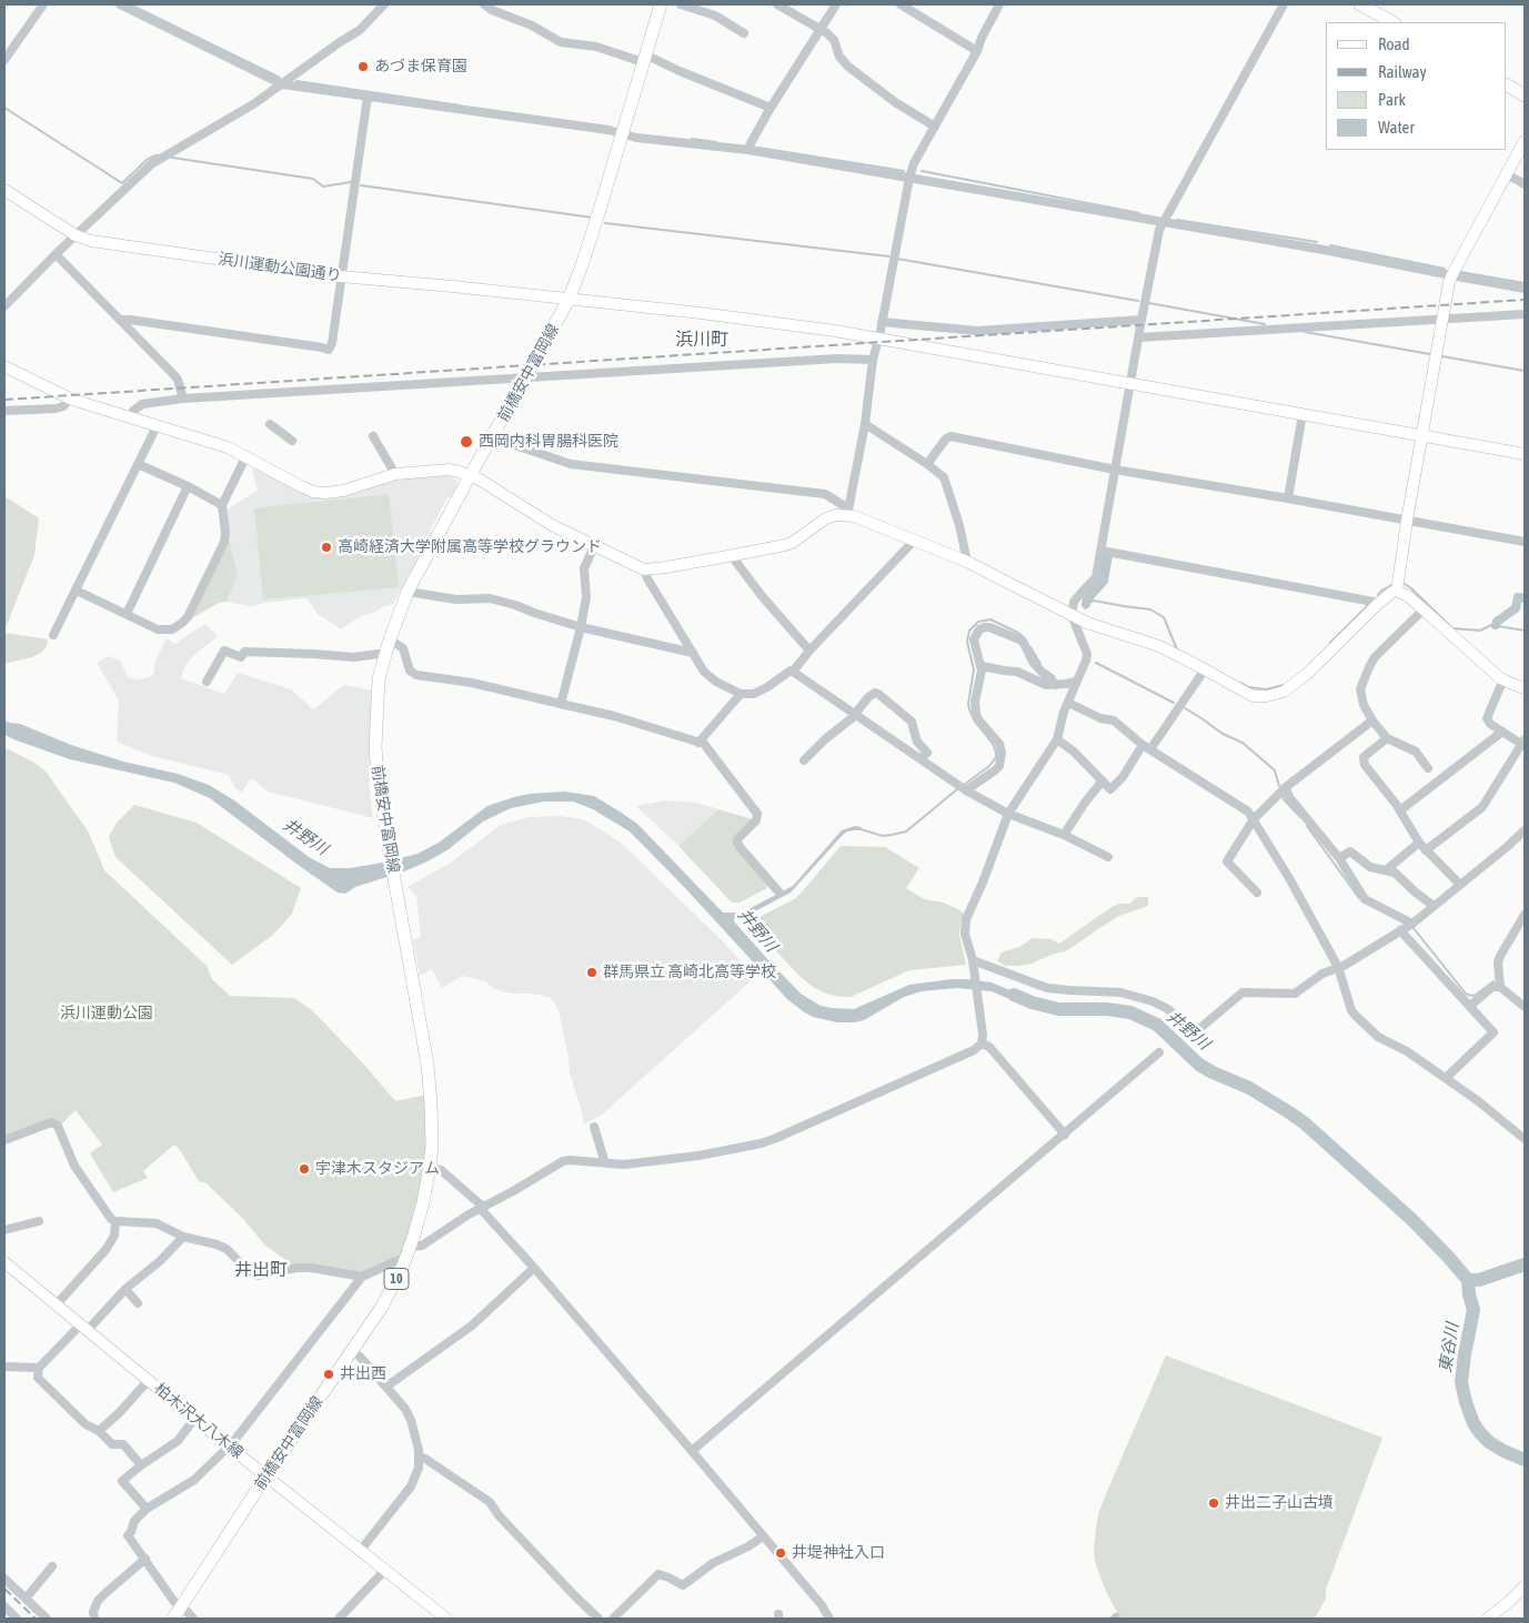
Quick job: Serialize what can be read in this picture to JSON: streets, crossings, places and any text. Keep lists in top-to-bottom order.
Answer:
{
  "streets": {
    "main road": ["前橋安中富岡線", "10"],
    "street": ["浜川運動公園通り", "柏木沢大八木線"]
  },
  "crossings": [
    ["浜川運動公園通り", "前橋安中富岡線"],
    ["前橋安中富岡線", "柏木沢大八木線"]
  ],
  "districts": ["浜川町", "井出町"],
  "water": ["井野川", "東谷川"],
  "parks": ["浜川運動公園"],
  "places": [
    "あづま保育園",
    "西岡内科胃腸科医院",
    "高崎経済大学附属高等学校グラウンド",
    "群馬県立 高崎北高等学校",
    "宇津木スタジアム",
    "井出西",
    "井出二子山古墳",
    "井堤神社入口"
  ],
  "legend": [
    "Road",
    "Railway",
    "Park",
    "Water"
  ]
}
